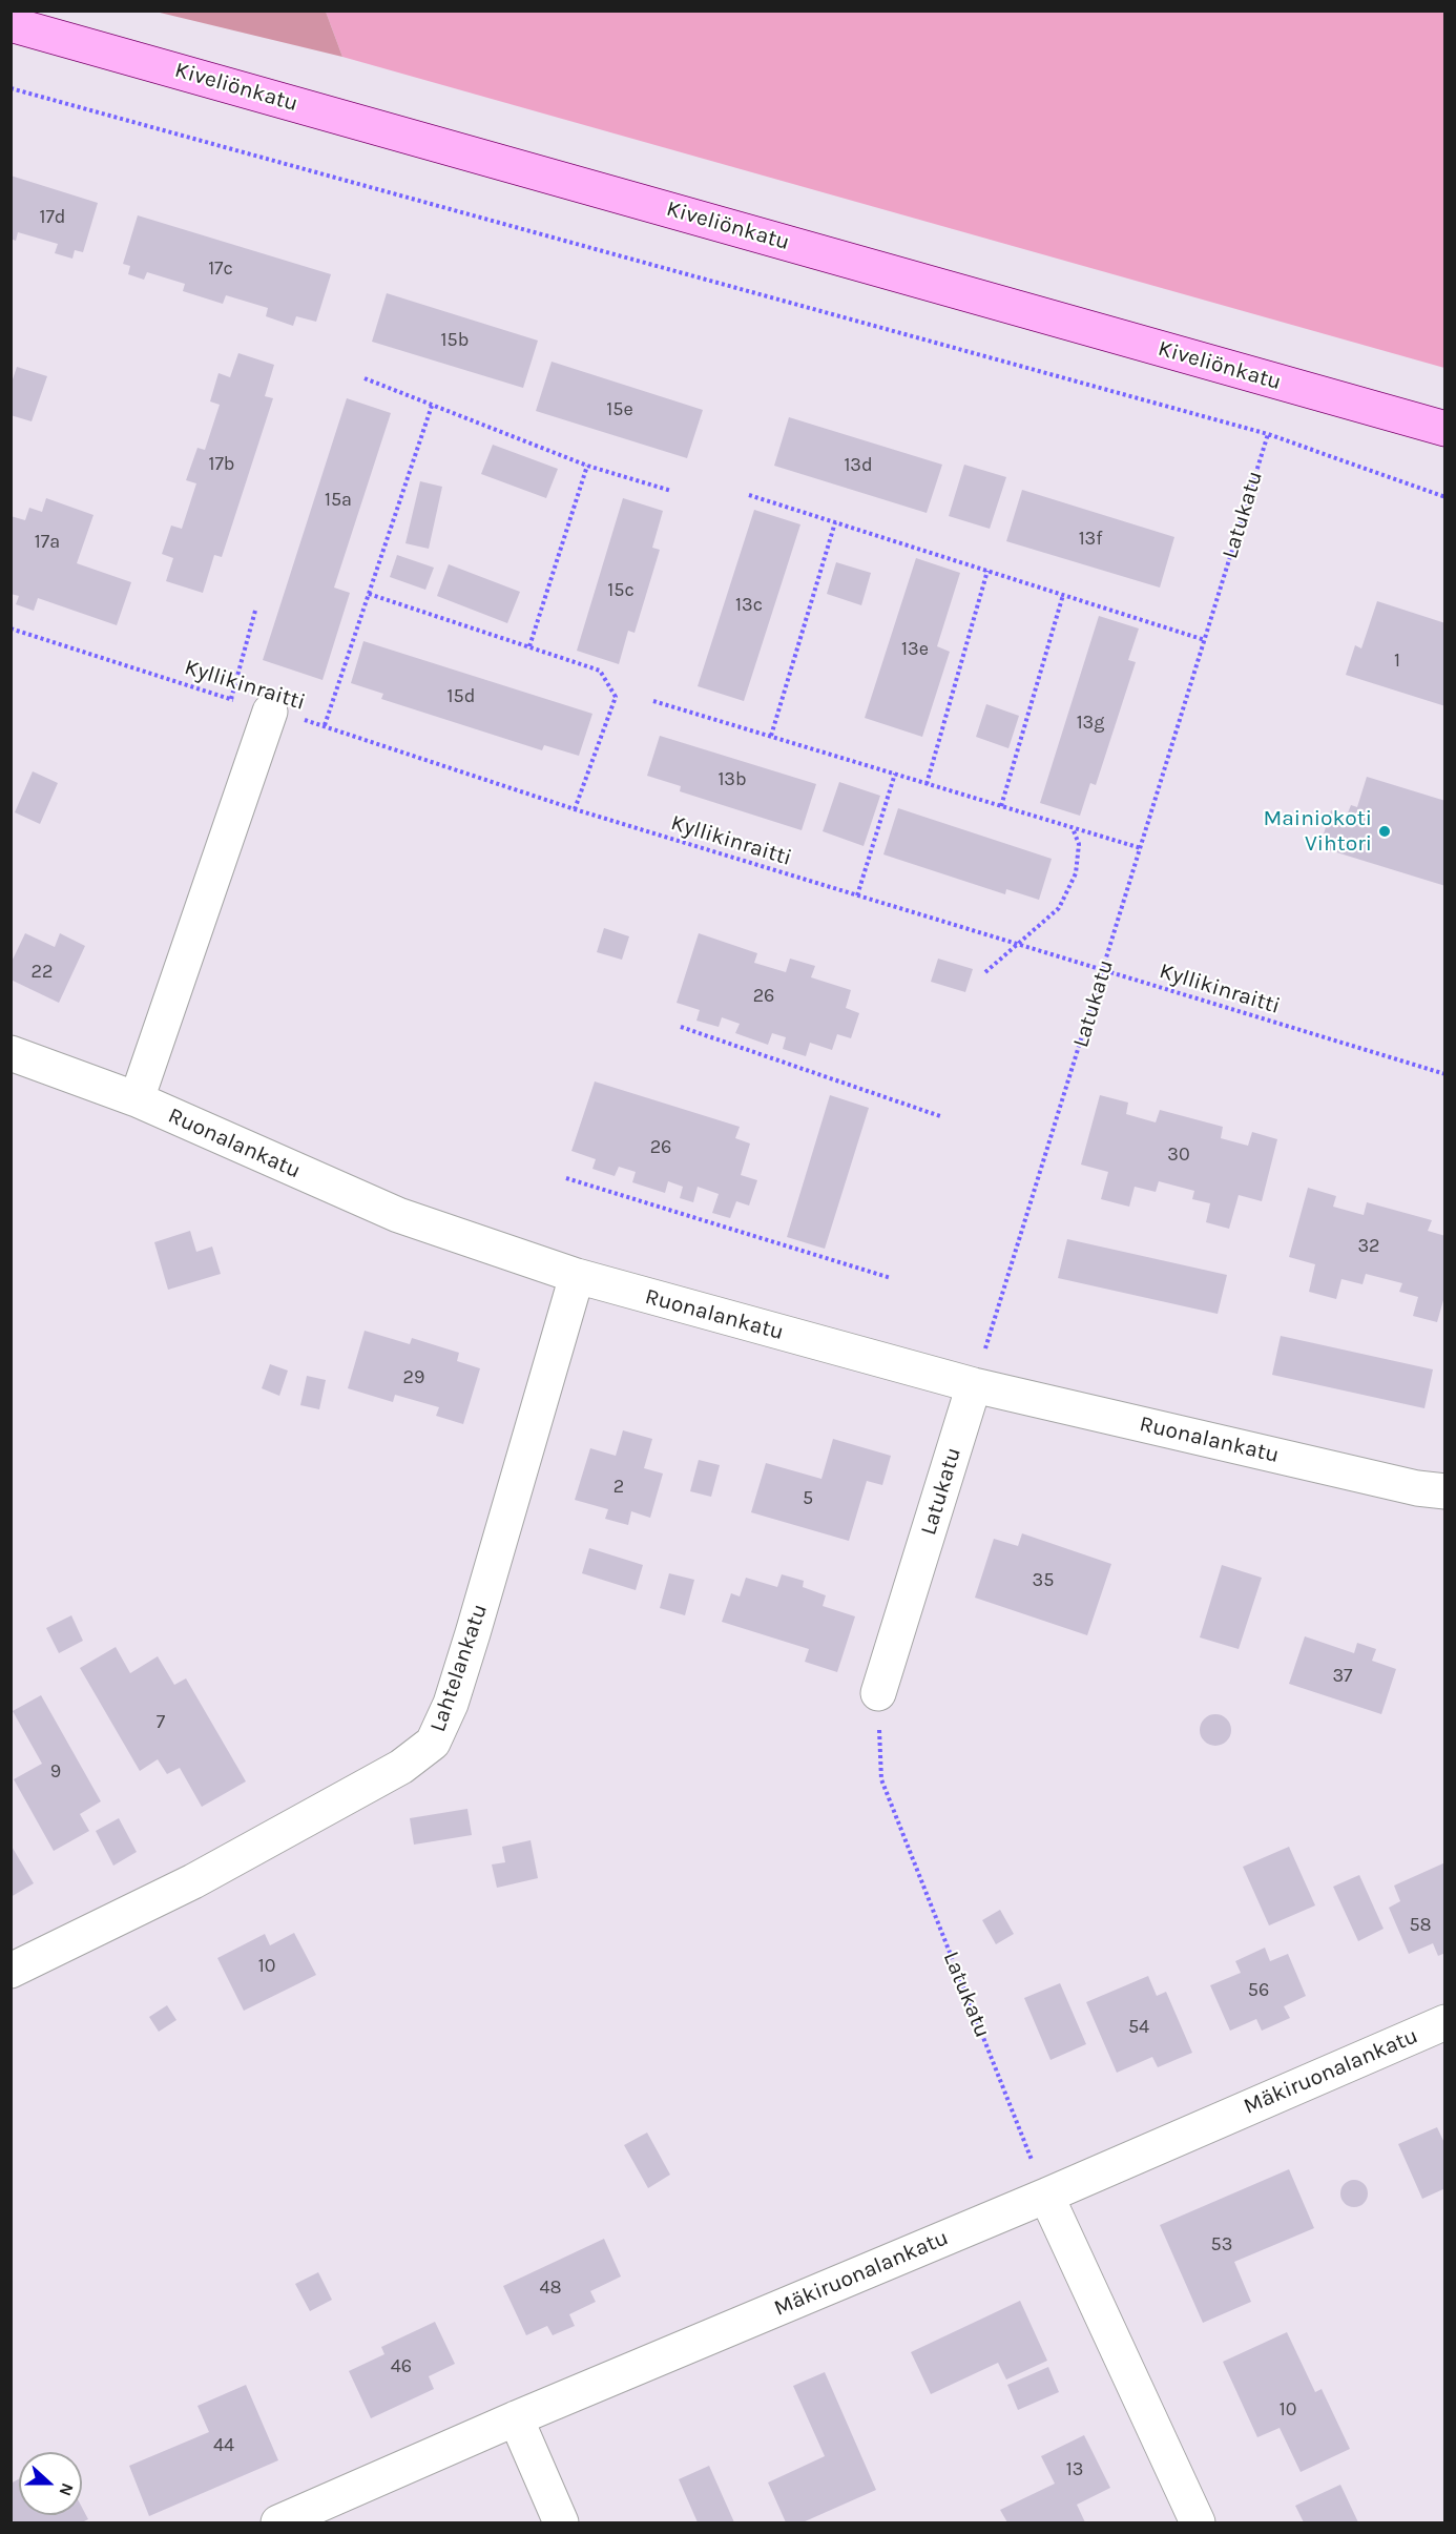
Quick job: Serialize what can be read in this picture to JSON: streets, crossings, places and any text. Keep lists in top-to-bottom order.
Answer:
{
  "streets": {
    "main road": ["Kiveliönkatu"],
    "street": [
      "Latukatu",
      "Ruonalankatu",
      "Lahtelankatu",
      "Mäkiruonalankatu"
    ],
    "path": ["Kyllikinraitti"]
  },
  "crossings": [
    ["Latukatu", "Kyllikinraitti"],
    ["Latukatu", "Ruonalankatu"],
    ["Latukatu", "Mäkiruonalankatu"],
    ["Ruonalankatu", "Lahtelankatu"]
  ],
  "places": ["Mainiokoti Vihtori"],
  "house_numbers": [
    "17d",
    "17c",
    "15b",
    "15e",
    "17b",
    "13d",
    "15a",
    "13f",
    "17a",
    "15c",
    "13c",
    "13e",
    "1",
    "15d",
    "13g",
    "13b",
    "22",
    "26",
    "26",
    "30",
    "32",
    "29",
    "2",
    "5",
    "35",
    "37",
    "7",
    "9",
    "58",
    "10",
    "56",
    "54",
    "53",
    "48",
    "46",
    "10",
    "44",
    "13"
  ],
  "north": "right"
}
